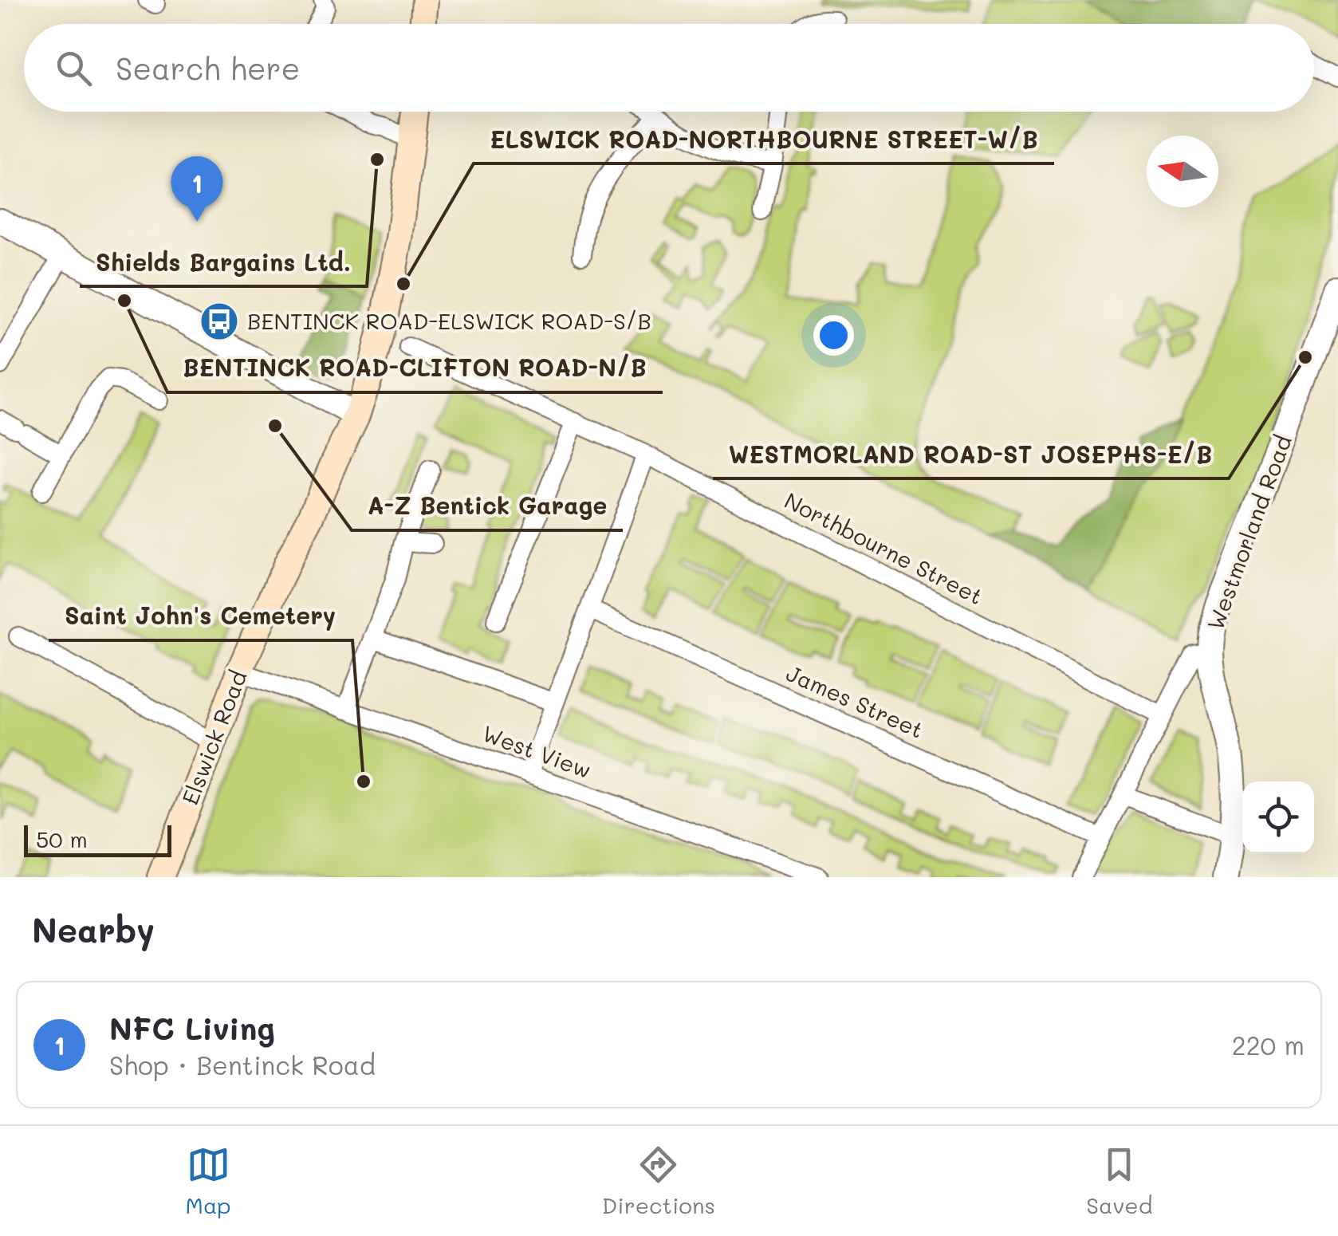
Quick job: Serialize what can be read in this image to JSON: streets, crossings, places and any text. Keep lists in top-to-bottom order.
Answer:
{
  "streets": {
    "main road": ["Elswick Road"],
    "street": [
      "Westmorland Road",
      "Northbourne Street",
      "James Street",
      "West View"
    ]
  },
  "crossings": [
    ["Elswick Road", "West View"]
  ],
  "places": {
    "other": [
      "Shields Bargains Ltd.",
      "ELSWICK ROAD-NORTHBOURNE STREET-W/B",
      "BENTINCK ROAD-CLIFTON ROAD-N/B",
      "WESTMORLAND ROAD-ST JOSEPHS-E/B",
      "A-Z Bentick Garage",
      "Saint John's Cemetery"
    ],
    "bus stop": ["BENTINCK ROAD-ELSWICK ROAD-S/B"]
  },
  "scale_bar": "50 m",
  "north": "left",
  "page": {
    "search": "Search here",
    "pins": "1",
    "scale": "50 m",
    "heading": "Nearby",
    "list": [
      {
        "mark": "1",
        "name": "NFC Living",
        "note": "Shop · Bentinck Road",
        "value": "220 m"
      }
    ],
    "nav": ["Map", "Directions", "Saved"]
  }
}
